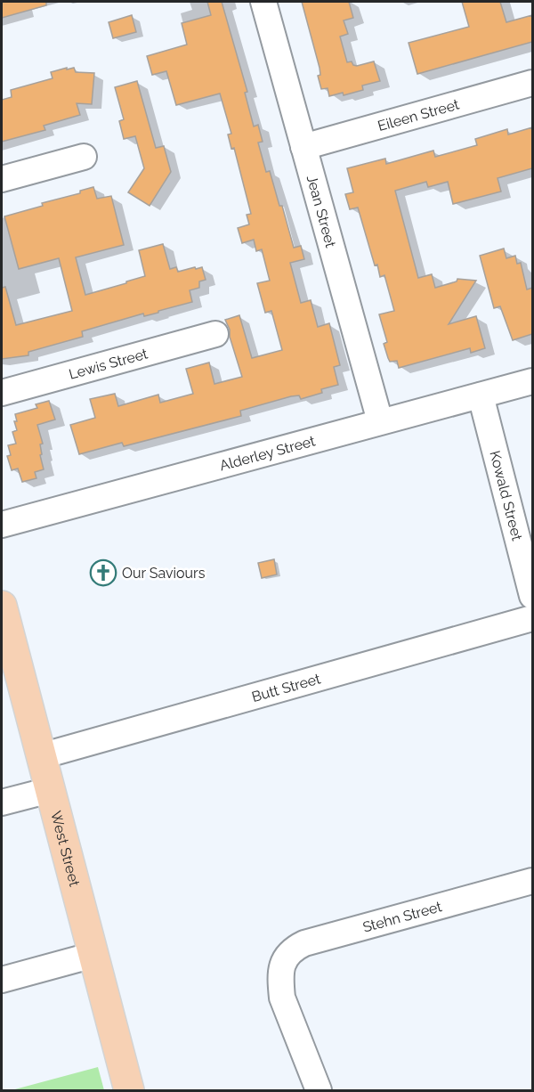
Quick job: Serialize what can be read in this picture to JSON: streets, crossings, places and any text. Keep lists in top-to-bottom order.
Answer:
{
  "streets": {
    "main road": ["West Street"],
    "street": [
      "Eileen Street",
      "Jean Street",
      "Lewis Street",
      "Alderley Street",
      "Kowald Street",
      "Butt Street",
      "Stehn Street"
    ]
  },
  "crossings": [
    ["Eileen Street", "Jean Street"],
    ["Jean Street", "Alderley Street"],
    ["Alderley Street", "Kowald Street"],
    ["Butt Street", "West Street"]
  ],
  "places": {
    "church": ["Our Saviours"]
  }
}
